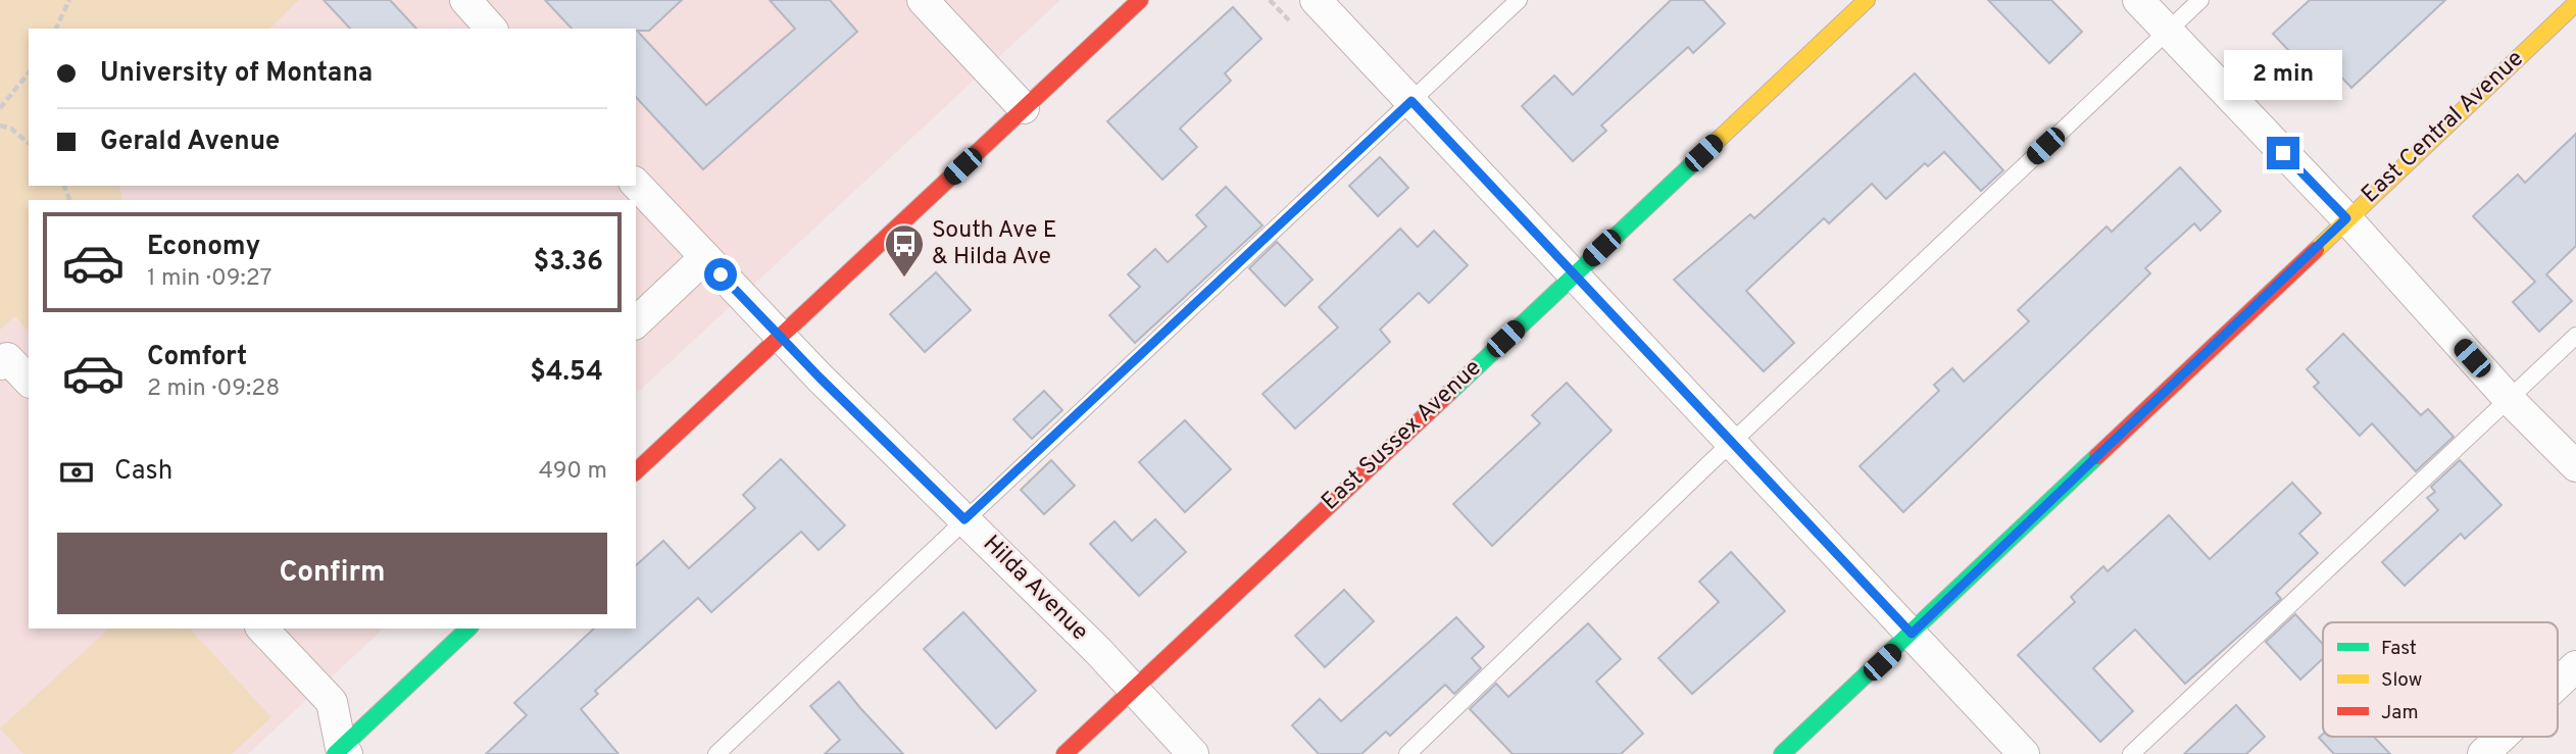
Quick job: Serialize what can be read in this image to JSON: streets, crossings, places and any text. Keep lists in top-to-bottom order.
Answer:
{
  "streets": {
    "street": ["East Central Avenue", "East Sussex Avenue", "Hilda Avenue"]
  },
  "crossings": [
    ["East Sussex Avenue", "Hilda Avenue"]
  ],
  "places": {
    "bus stop": ["South Ave E & Hilda Ave"]
  },
  "legend": ["Fast", "Slow", "Jam"],
  "page": {
    "banner": ["University of Montana", "Gerald Avenue"],
    "bubble": "2 min",
    "list": [
      {
        "name": "Economy",
        "note": "1 min · 09:27",
        "value": "$3.36"
      },
      {
        "name": "Comfort",
        "note": "2 min · 09:28",
        "value": "$4.54"
      }
    ],
    "pay": ["Cash", "490 m"],
    "buttons": "Confirm"
  }
}
